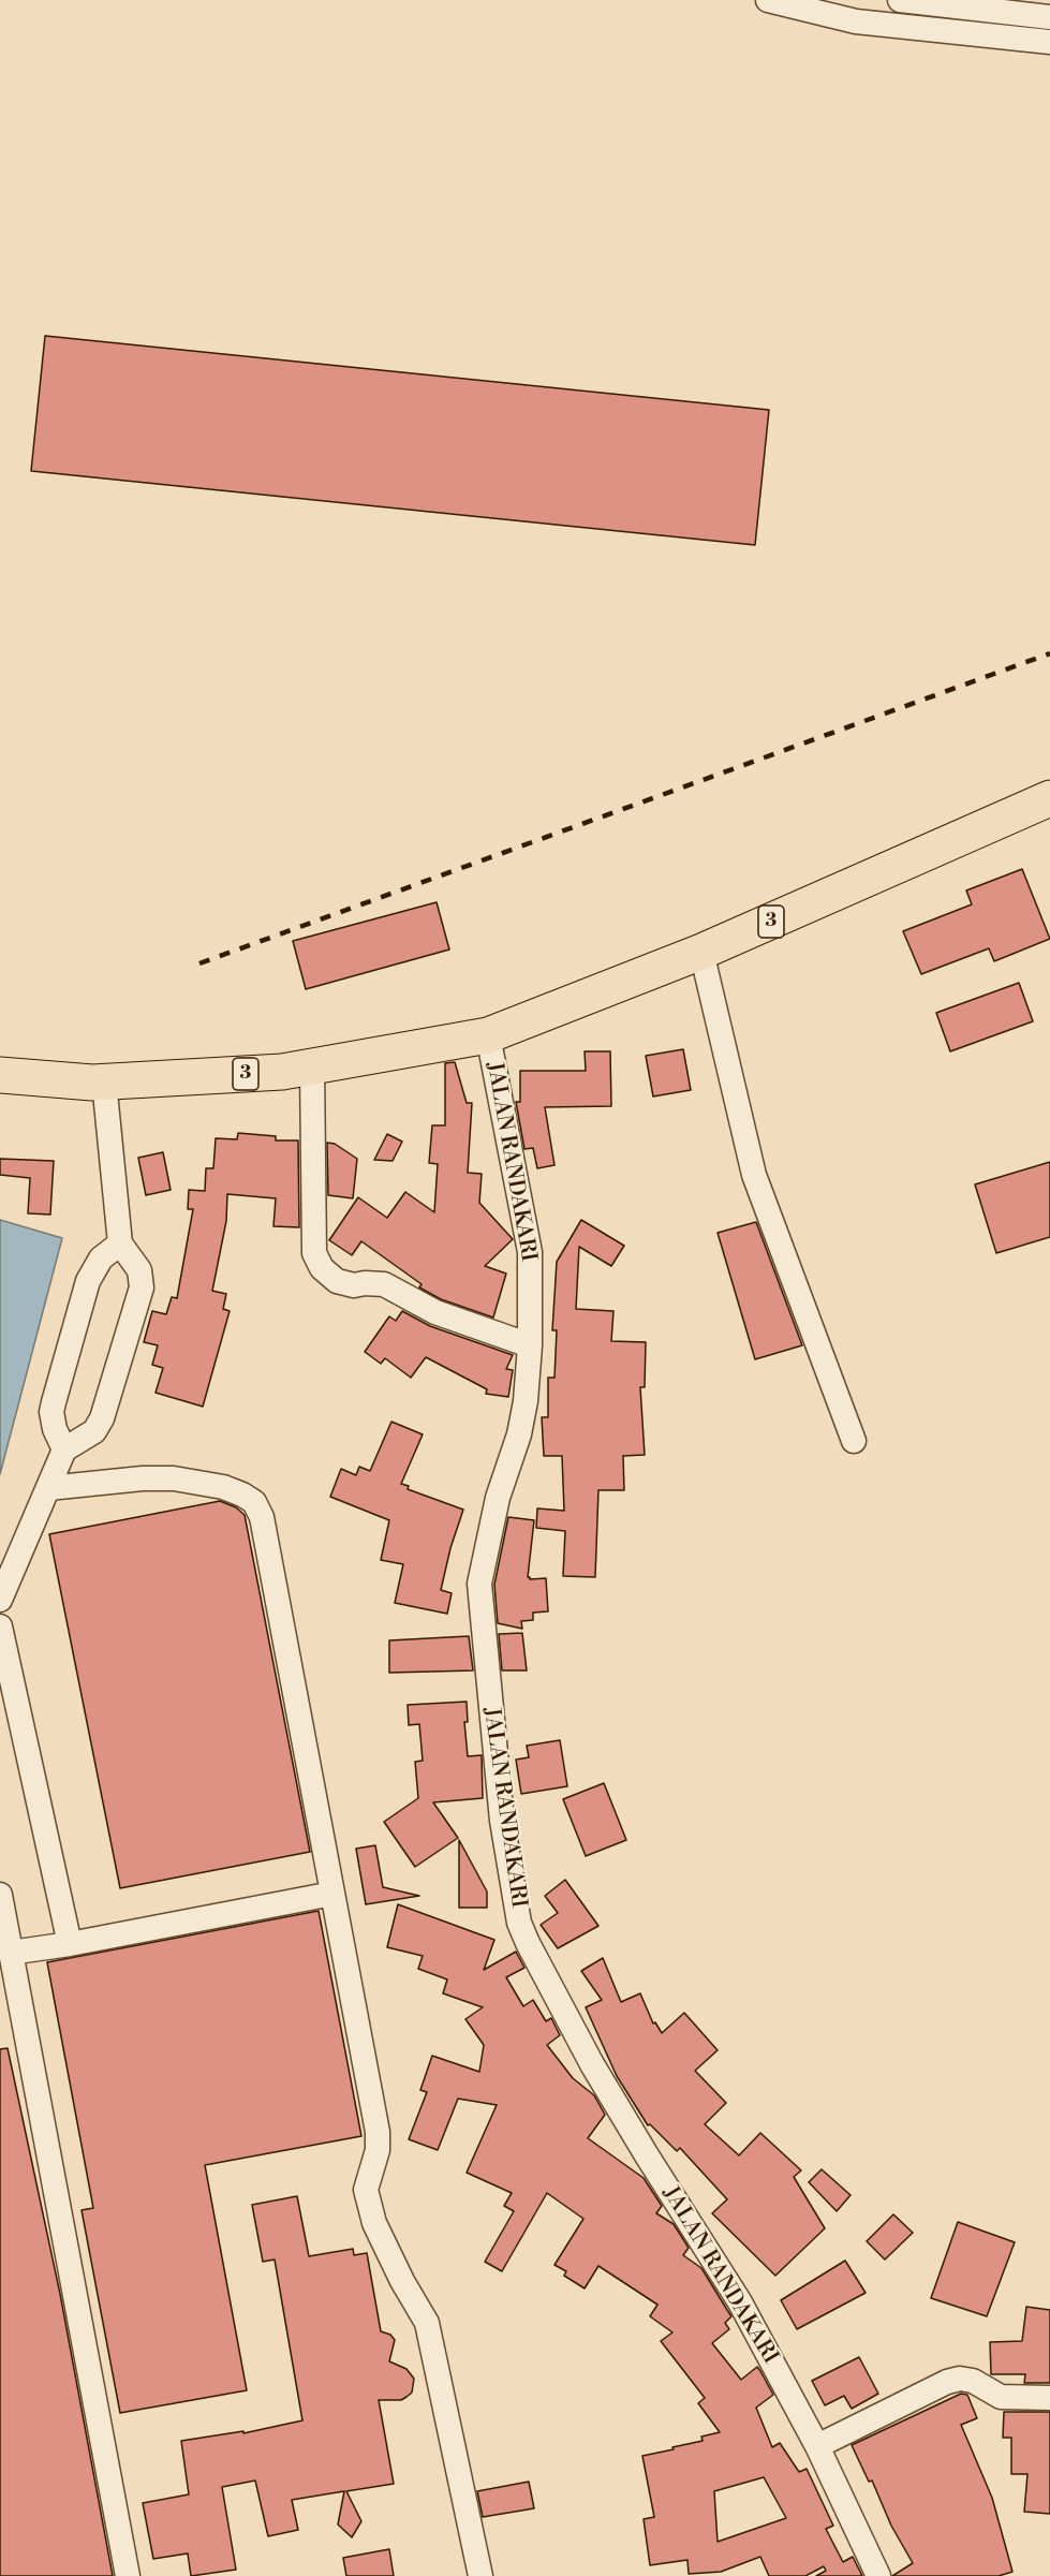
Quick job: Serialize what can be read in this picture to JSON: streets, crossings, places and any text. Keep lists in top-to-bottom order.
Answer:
{
  "streets": {
    "highway": ["3"],
    "street": ["JALAN RANDAKARI"]
  },
  "crossings": [
    ["3", "JALAN RANDAKARI"]
  ]
}
